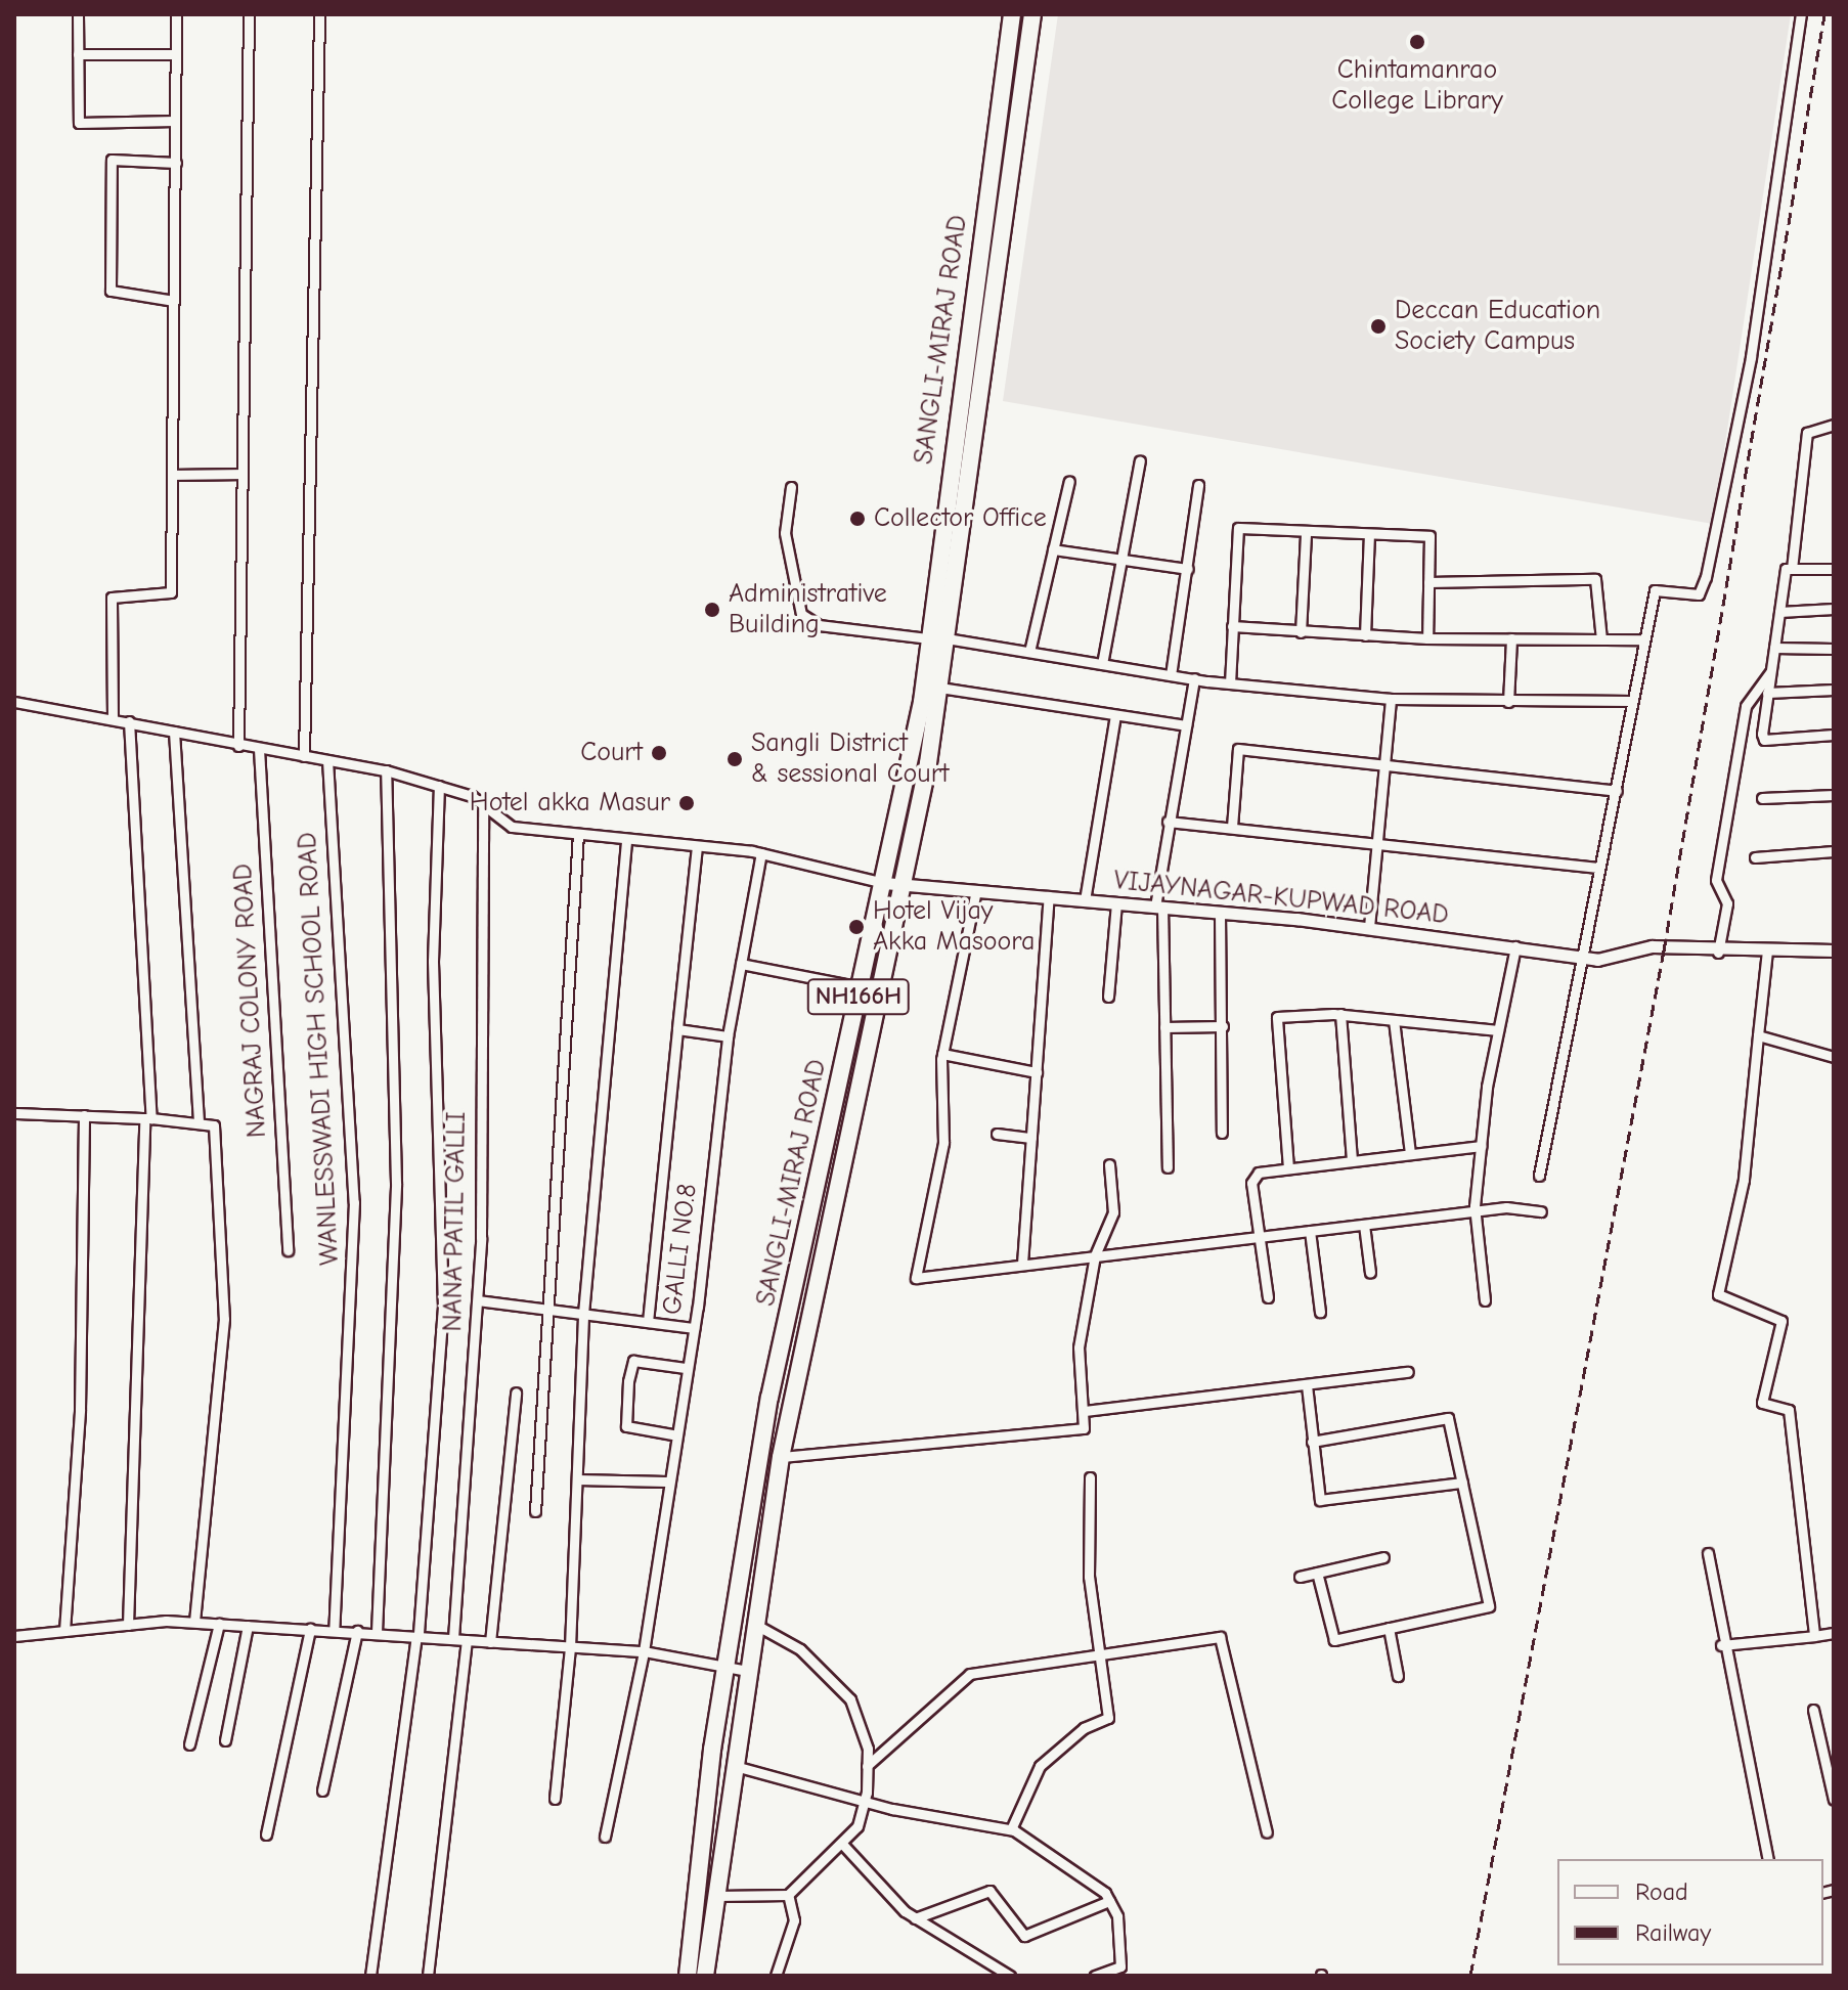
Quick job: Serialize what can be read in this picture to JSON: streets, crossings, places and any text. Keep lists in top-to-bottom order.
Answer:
{
  "streets": {
    "highway": ["SANGLI-MIRAJ ROAD", "NH166H"],
    "street": [
      "VIJAYNAGAR-KUPWAD ROAD",
      "NAGRAJ COLONY ROAD",
      "WANLESSWADI HIGH SCHOOL ROAD",
      "NANA PATIL GALLI",
      "GALLI NO.8"
    ]
  },
  "crossings": [
    ["SANGLI-MIRAJ ROAD", "VIJAYNAGAR-KUPWAD ROAD"]
  ],
  "places": [
    "Chintamanrao College Library",
    "Deccan Education Society Campus",
    "Collector Office",
    "Administrative Building",
    "Court",
    "Sangli District & sessional Court",
    "Hotel akka Masur",
    "Hotel Vijay Akka Masoora"
  ],
  "legend": ["Road", "Railway"]
}
